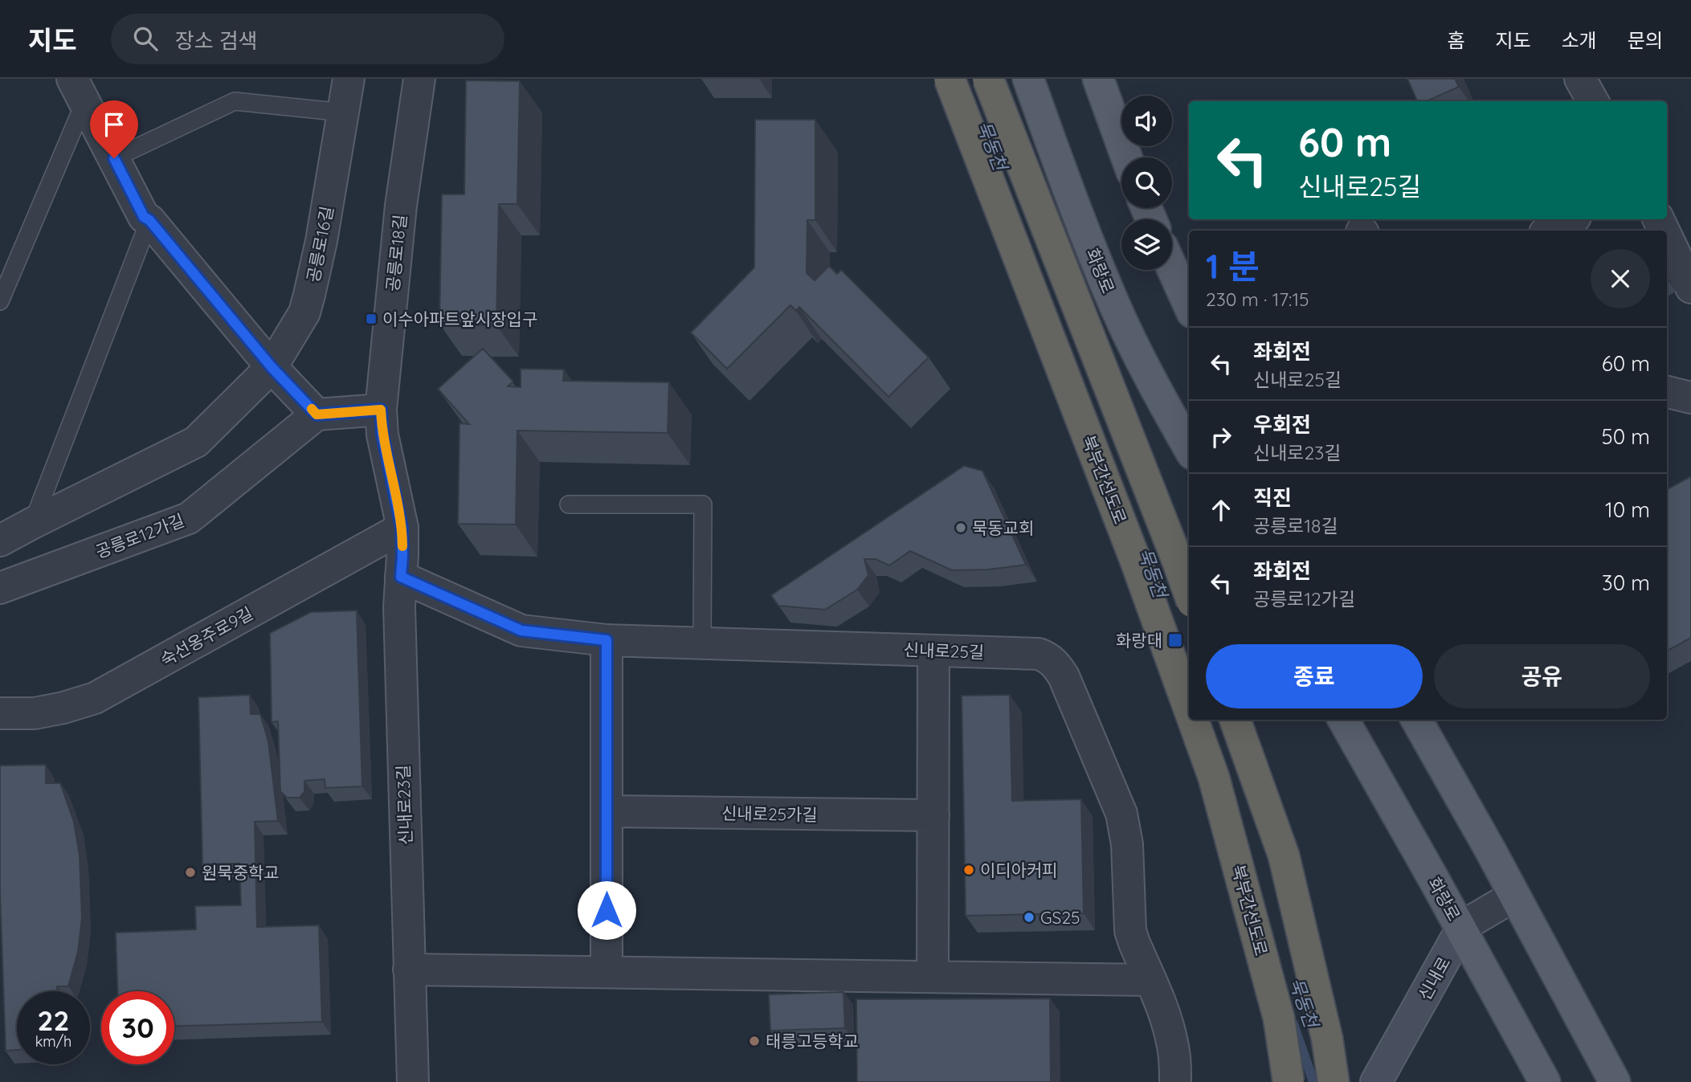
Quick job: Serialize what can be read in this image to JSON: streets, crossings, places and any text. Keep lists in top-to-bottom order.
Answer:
{
  "streets": {
    "highway": ["북부간선도로"],
    "main road": ["화랑로", "신내로"],
    "street": [
      "공릉로16길",
      "공릉로18길",
      "공릉로12가길",
      "숙선옹주로9길",
      "신내로25길",
      "신내로23길",
      "신내로25가길"
    ]
  },
  "crossings": [
    ["공릉로18길", "숙선옹주로9길"],
    ["공릉로18길", "신내로23길"],
    ["화랑로", "신내로"],
    ["숙선옹주로9길", "신내로23길"],
    ["신내로25길", "신내로23길"]
  ],
  "water": ["묵동천"],
  "places": {
    "transit": ["이수아파트앞시장입구", "화랑대"],
    "other": [
      "묵동교회",
      "이디아커피",
      "원묵중학교",
      "GS25",
      "태릉고등학교"
    ]
  },
  "page": {
    "header": "지도",
    "search": "장소 검색",
    "nav": [
      "홈",
      "지도",
      "소개",
      "문의"
    ],
    "turn": ["60 m", "신내로25길"],
    "heading": ["1 분", "230 m · 17:15"],
    "list": [
      {
        "name": "좌회전",
        "note": "신내로25길",
        "value": "60 m"
      },
      {
        "name": "우회전",
        "note": "신내로23길",
        "value": "50 m"
      },
      {
        "name": "직진",
        "note": "공릉로18길",
        "value": "10 m"
      },
      {
        "name": "좌회전",
        "note": "공릉로12가길",
        "value": "30 m"
      }
    ],
    "buttons": ["종료", "공유"],
    "speed": "22 km/h",
    "limit": "30"
  }
}
